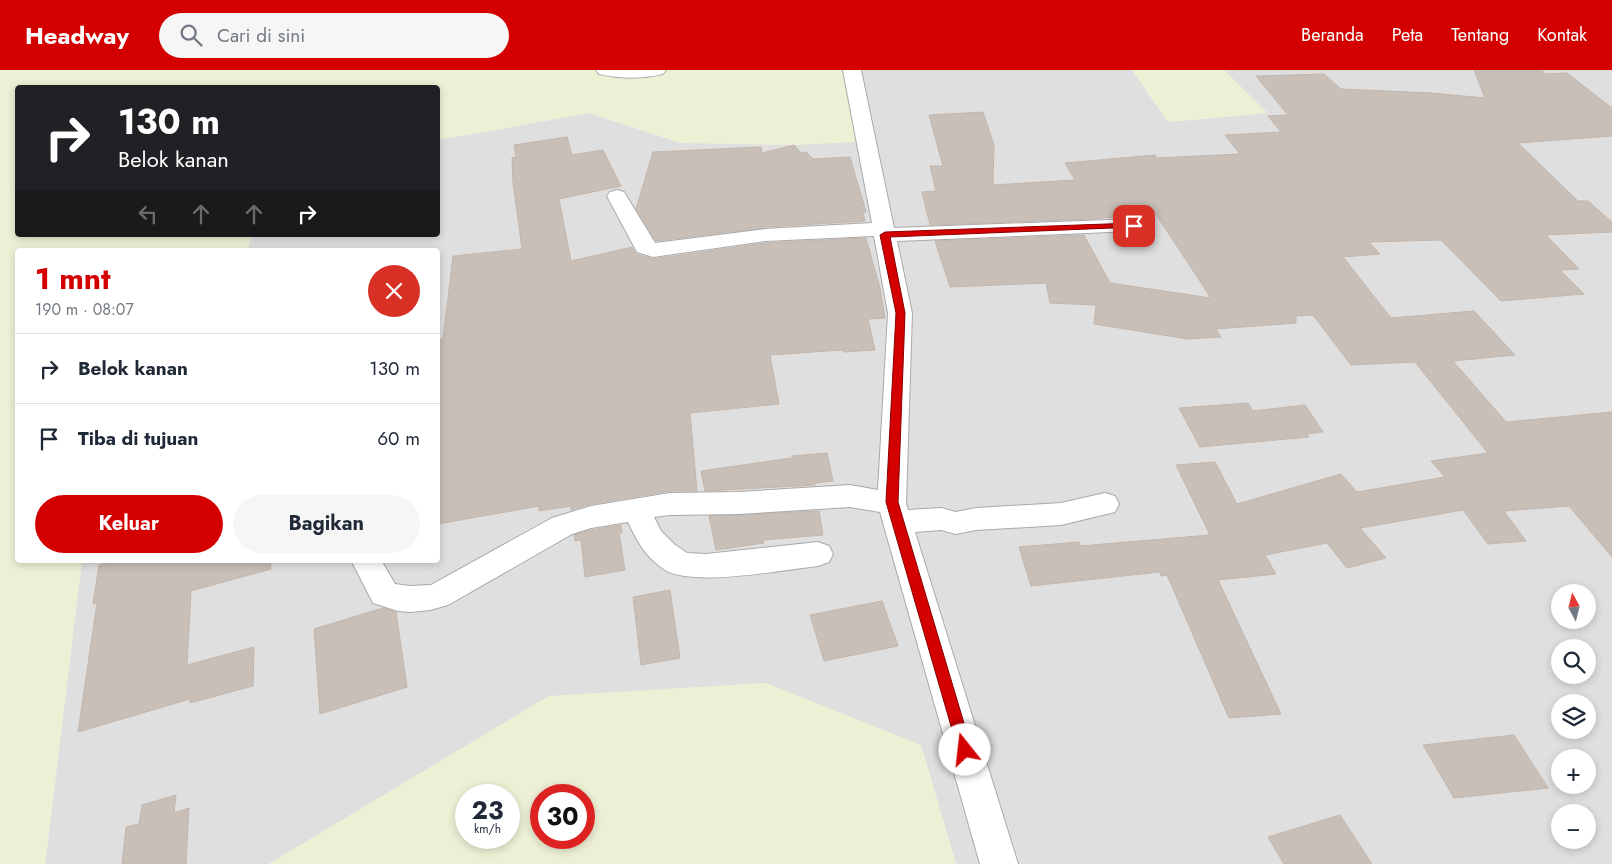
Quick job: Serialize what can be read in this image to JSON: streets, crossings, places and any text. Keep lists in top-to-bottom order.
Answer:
{
  "north": "top",
  "page": {
    "header": "Headway",
    "search": "Cari di sini",
    "nav": [
      "Beranda",
      "Peta",
      "Tentang",
      "Kontak"
    ],
    "turn": ["130 m", "Belok kanan"],
    "heading": ["1 mnt", "190 m · 08:07"],
    "list": [
      {
        "name": "Belok kanan",
        "value": "130 m"
      },
      {
        "name": "Tiba di tujuan",
        "value": "60 m"
      }
    ],
    "buttons": ["Keluar", "Bagikan"],
    "map_buttons": ["+", "−"],
    "speed": "23 km/h",
    "limit": "30"
  }
}
